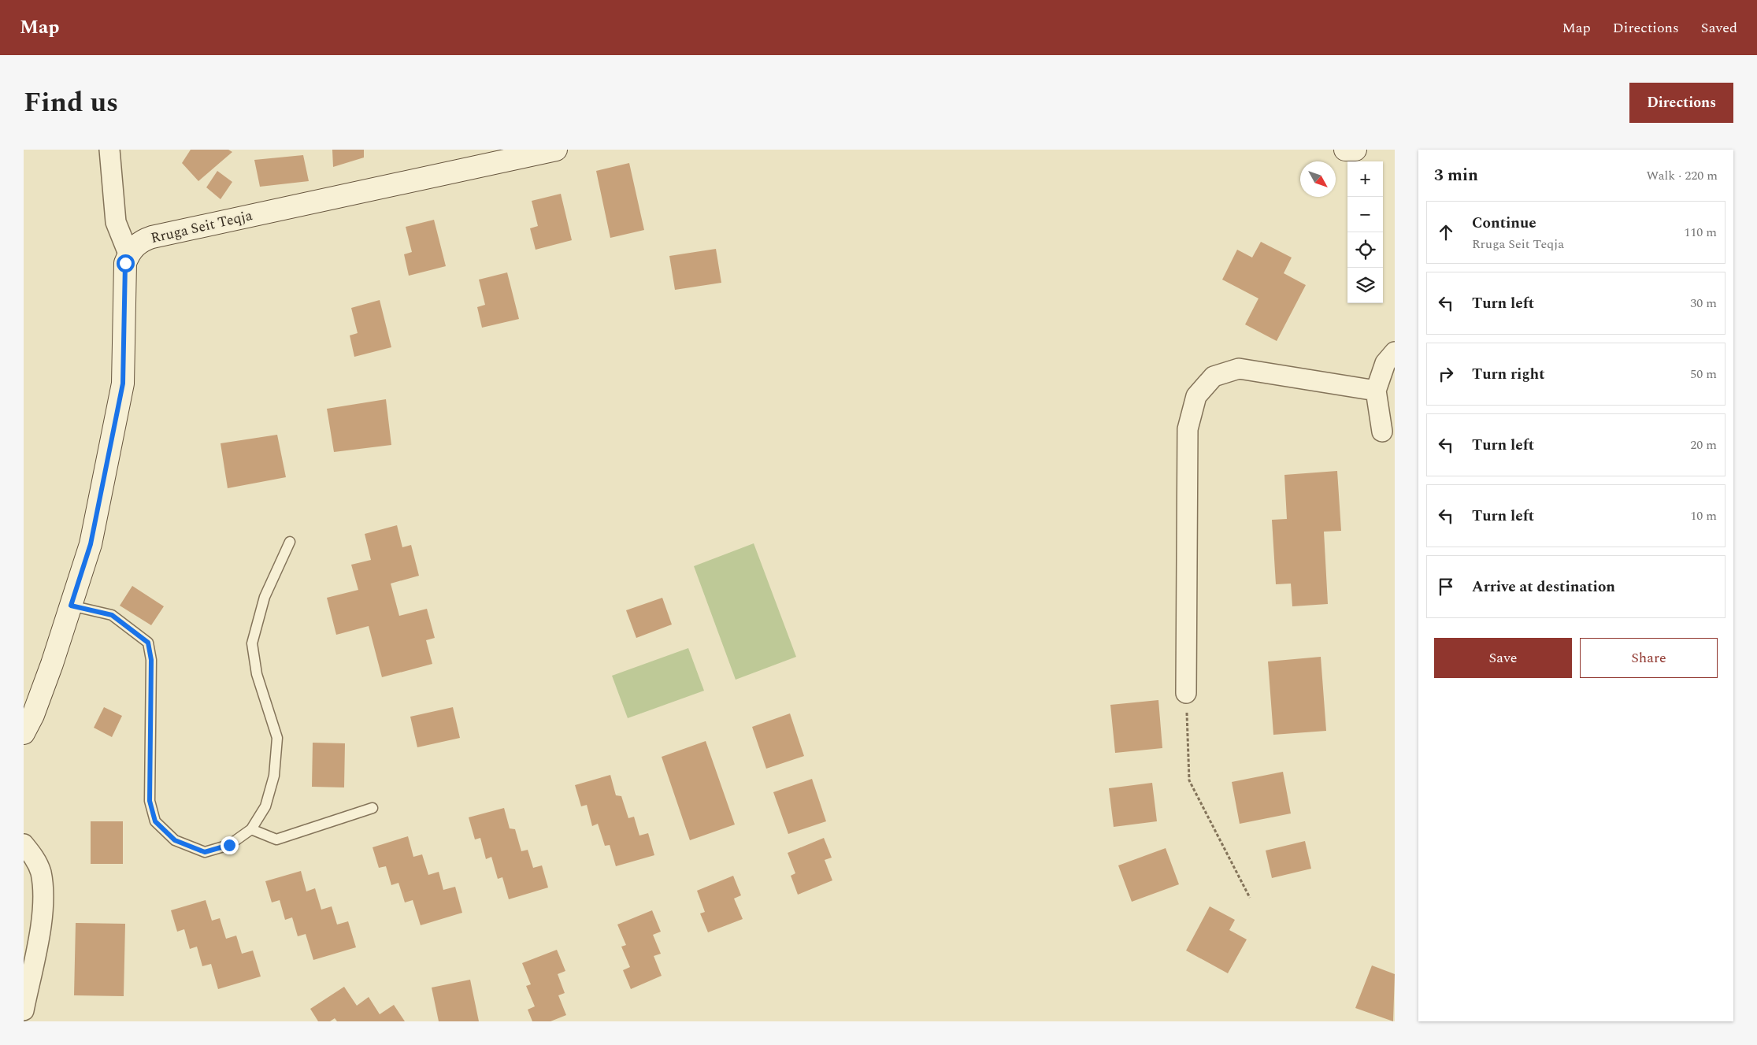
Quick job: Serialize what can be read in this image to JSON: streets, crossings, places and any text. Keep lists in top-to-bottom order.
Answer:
{
  "streets": {
    "main road": ["Rruga Seit Teqja"]
  },
  "north": "bottom right",
  "page": {
    "header": "Map",
    "nav": ["Map", "Directions", "Saved"],
    "title": "Find us",
    "buttons": [
      "Directions",
      ["Save", "Share"]
    ],
    "heading": ["3 min", "Walk · 220 m"],
    "map_buttons": ["+", "−"],
    "list": [
      ["Continue", "Rruga Seit Teqja", "110 m"],
      ["Turn left", "30 m"],
      ["Turn right", "50 m"],
      ["Turn left", "20 m"],
      ["Turn left", "10 m"],
      "Arrive at destination"
    ]
  }
}
